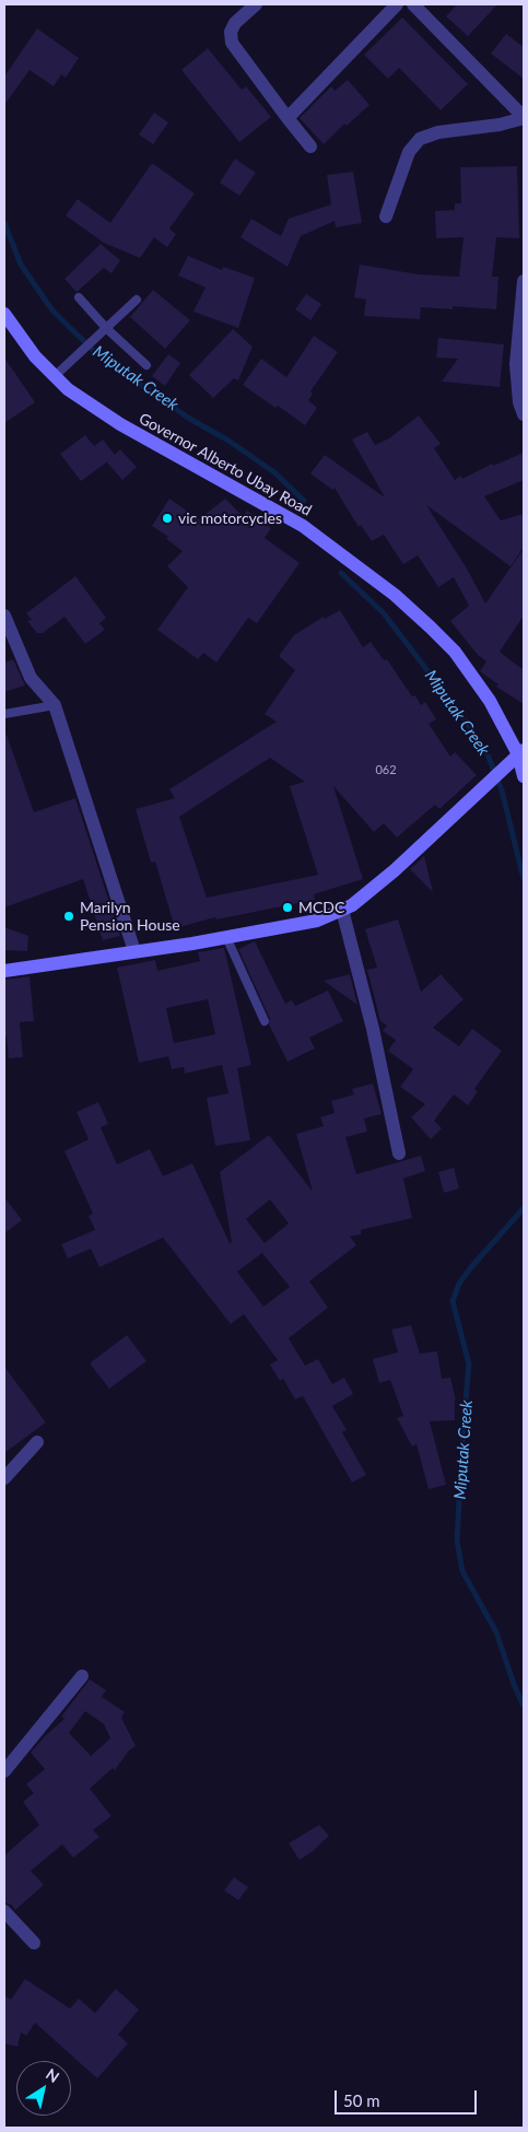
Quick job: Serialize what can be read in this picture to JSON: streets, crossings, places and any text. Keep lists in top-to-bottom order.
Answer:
{
  "streets": {
    "main road": ["Governor Alberto Ubay Road"]
  },
  "water": ["Miputak Creek"],
  "places": ["vic motorcycles", "MCDC", "Marilyn Pension House"],
  "house_numbers": ["062"],
  "scale_bar": "50 m",
  "north": "top right"
}
